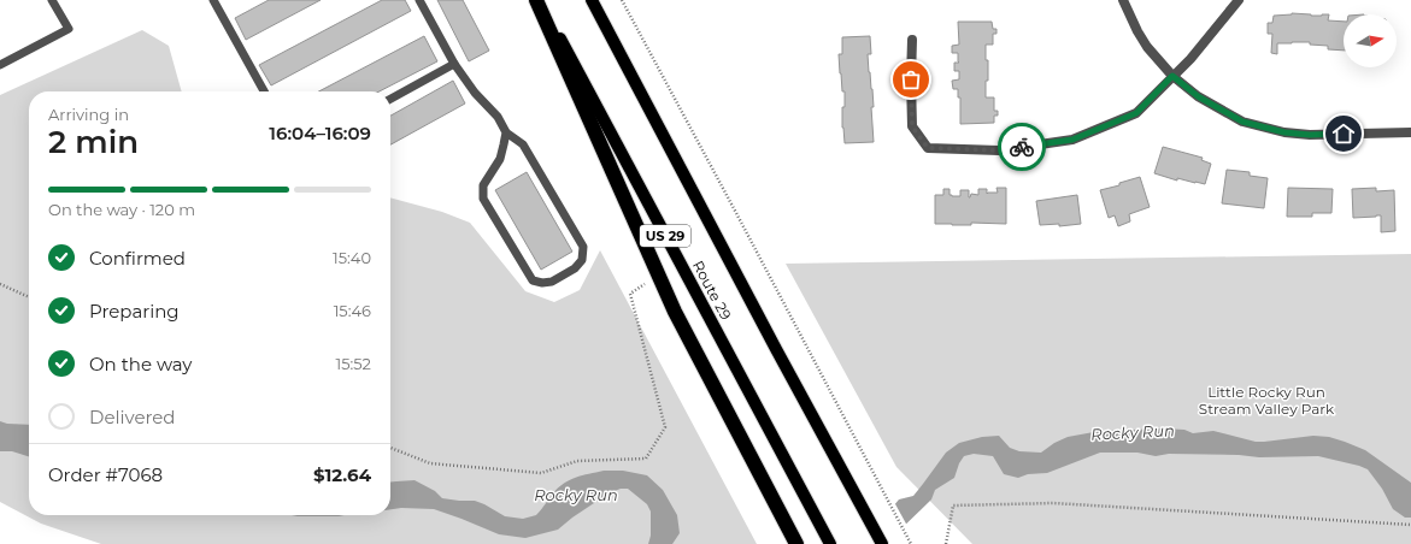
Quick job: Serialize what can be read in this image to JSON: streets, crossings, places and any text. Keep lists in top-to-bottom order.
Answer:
{
  "streets": {
    "main road": ["US 29", "Route 29"]
  },
  "water": ["Rocky Run"],
  "parks": ["Little Rocky Run Stream Valley Park"],
  "north": "right",
  "page": {
    "heading": ["2 min", "Arriving in", "16:04–16:09"],
    "panel": ["Order #7068", "$12.64"],
    "bar": "On the way · 120 m",
    "list": [
      ["Confirmed", "15:40"],
      ["Preparing", "15:46"],
      ["On the way", "15:52"],
      "Delivered"
    ]
  }
}
